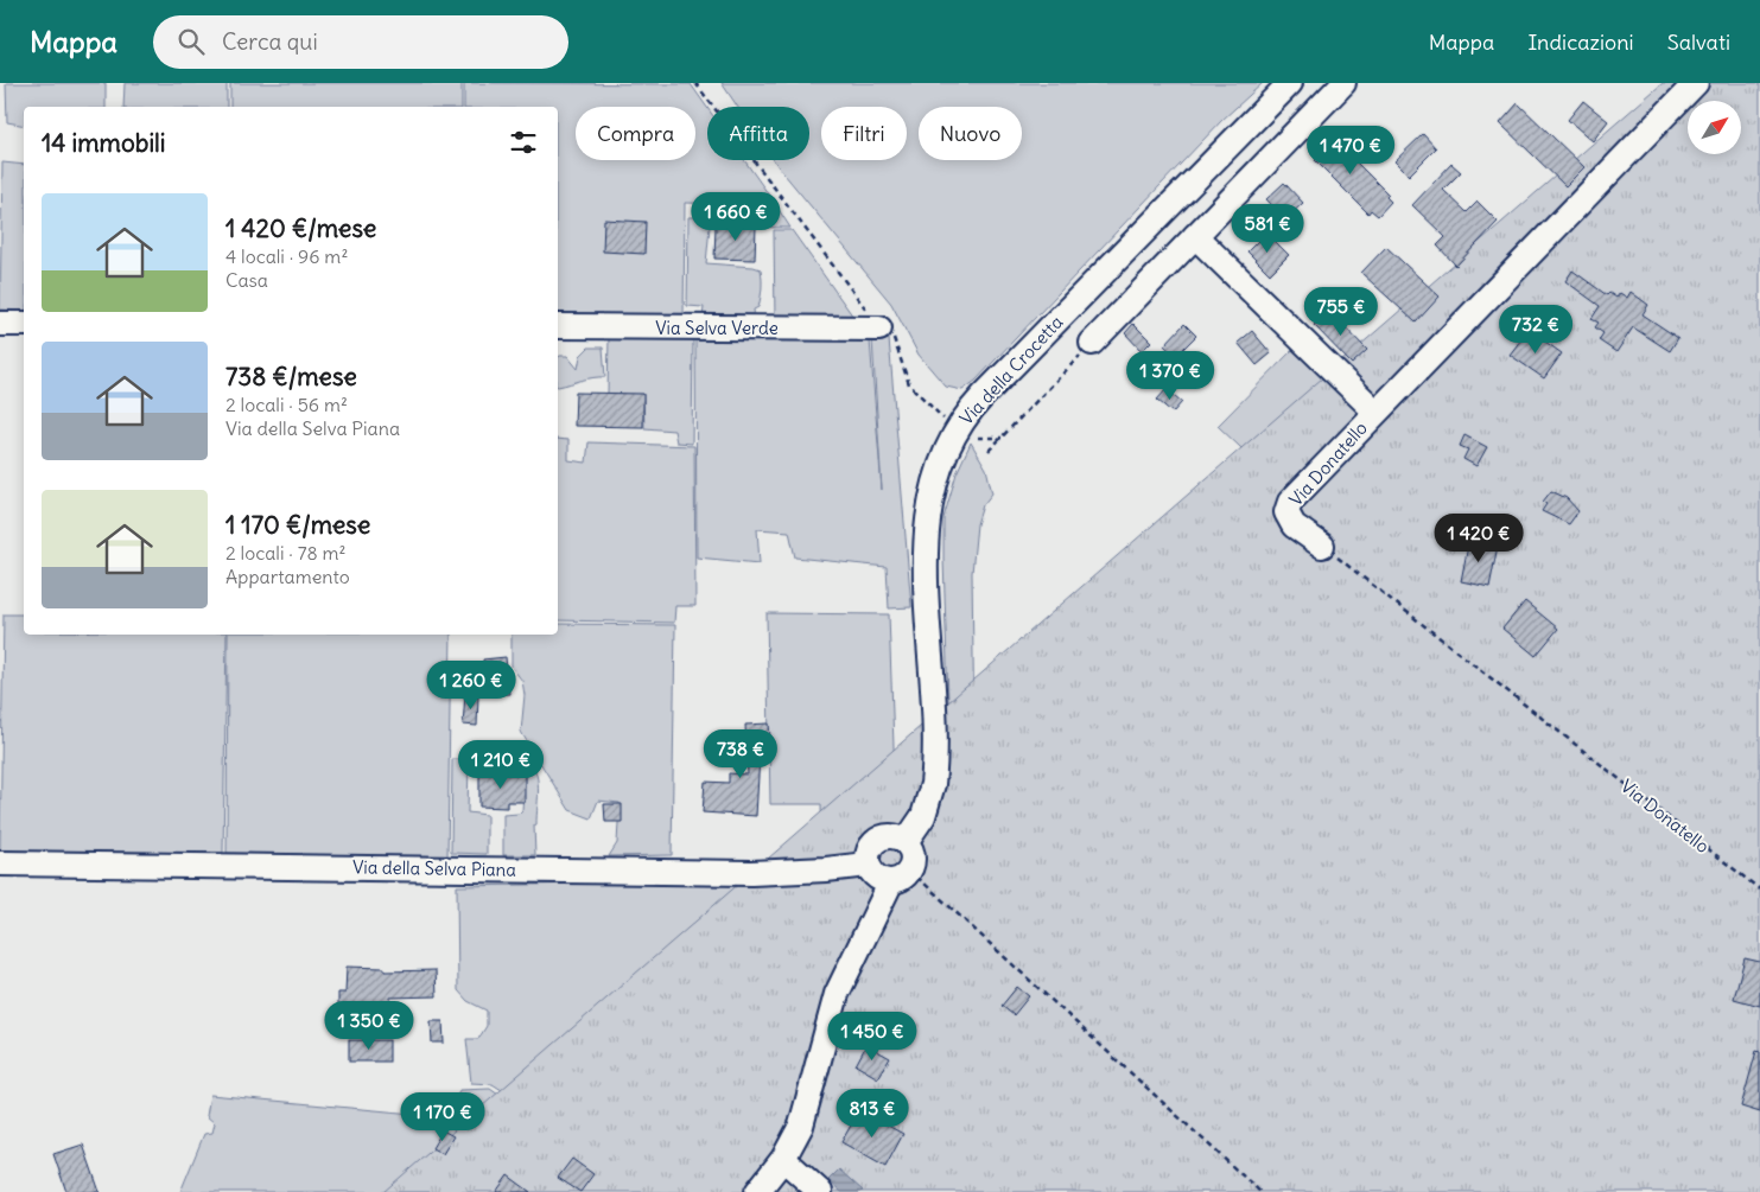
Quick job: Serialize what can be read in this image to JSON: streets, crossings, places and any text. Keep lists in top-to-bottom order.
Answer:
{
  "streets": {
    "street": [
      "Via Selva Verde",
      "Via della Crocetta",
      "Via Donatello",
      "Via della Selva Piana"
    ]
  },
  "crossings": [
    ["Via della Crocetta", "Via della Selva Piana"]
  ],
  "north": "top right",
  "page": {
    "header": "Mappa",
    "search": "Cerca qui",
    "nav": ["Mappa", "Indicazioni", "Salvati"],
    "chip": [
      "Compra",
      "Affitta",
      "Filtri",
      "Nuovo"
    ],
    "heading": "14 immobili",
    "price": [
      "1 470 €",
      "1 660 €",
      "581 €",
      "755 €",
      "732 €",
      "1 370 €",
      "1 420 €",
      "1 260 €",
      "738 €",
      "1 210 €",
      "1 350 €",
      "1 450 €",
      "813 €",
      "1 170 €"
    ],
    "list": [
      {
        "name": "1 420 €/mese",
        "note": "4 locali · 96 m² · Casa"
      },
      {
        "name": "738 €/mese",
        "note": "2 locali · 56 m² · Via della Selva Piana"
      },
      {
        "name": "1 170 €/mese",
        "note": "2 locali · 78 m² · Appartamento"
      }
    ]
  }
}
